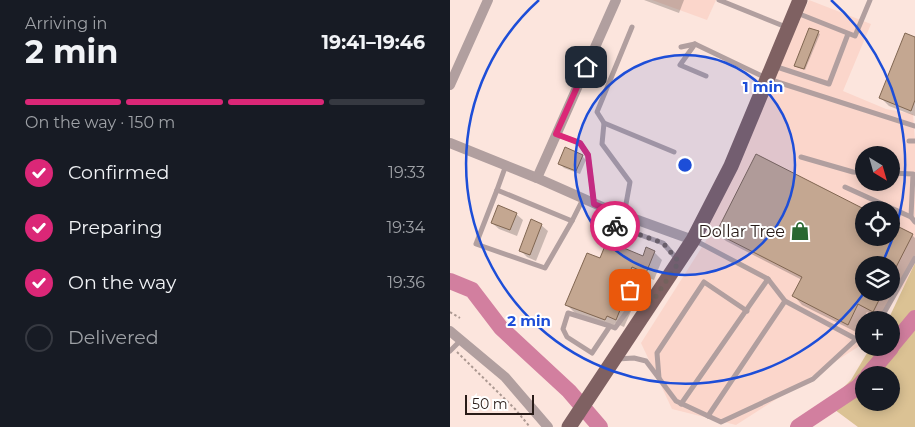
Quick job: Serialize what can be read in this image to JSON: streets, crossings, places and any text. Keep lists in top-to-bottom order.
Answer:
{
  "places": {
    "shop": ["Dollar Tree"]
  },
  "scale_bar": "50 m",
  "north": "bottom right",
  "page": {
    "heading": ["2 min", "Arriving in", "19:41–19:46"],
    "bar": "On the way · 150 m",
    "list": [
      ["Confirmed", "19:33"],
      ["Preparing", "19:34"],
      ["On the way", "19:36"],
      "Delivered"
    ],
    "map_buttons": ["+", "−"],
    "scale": "50 m"
  },
  "rings": ["1 min", "2 min"]
}
